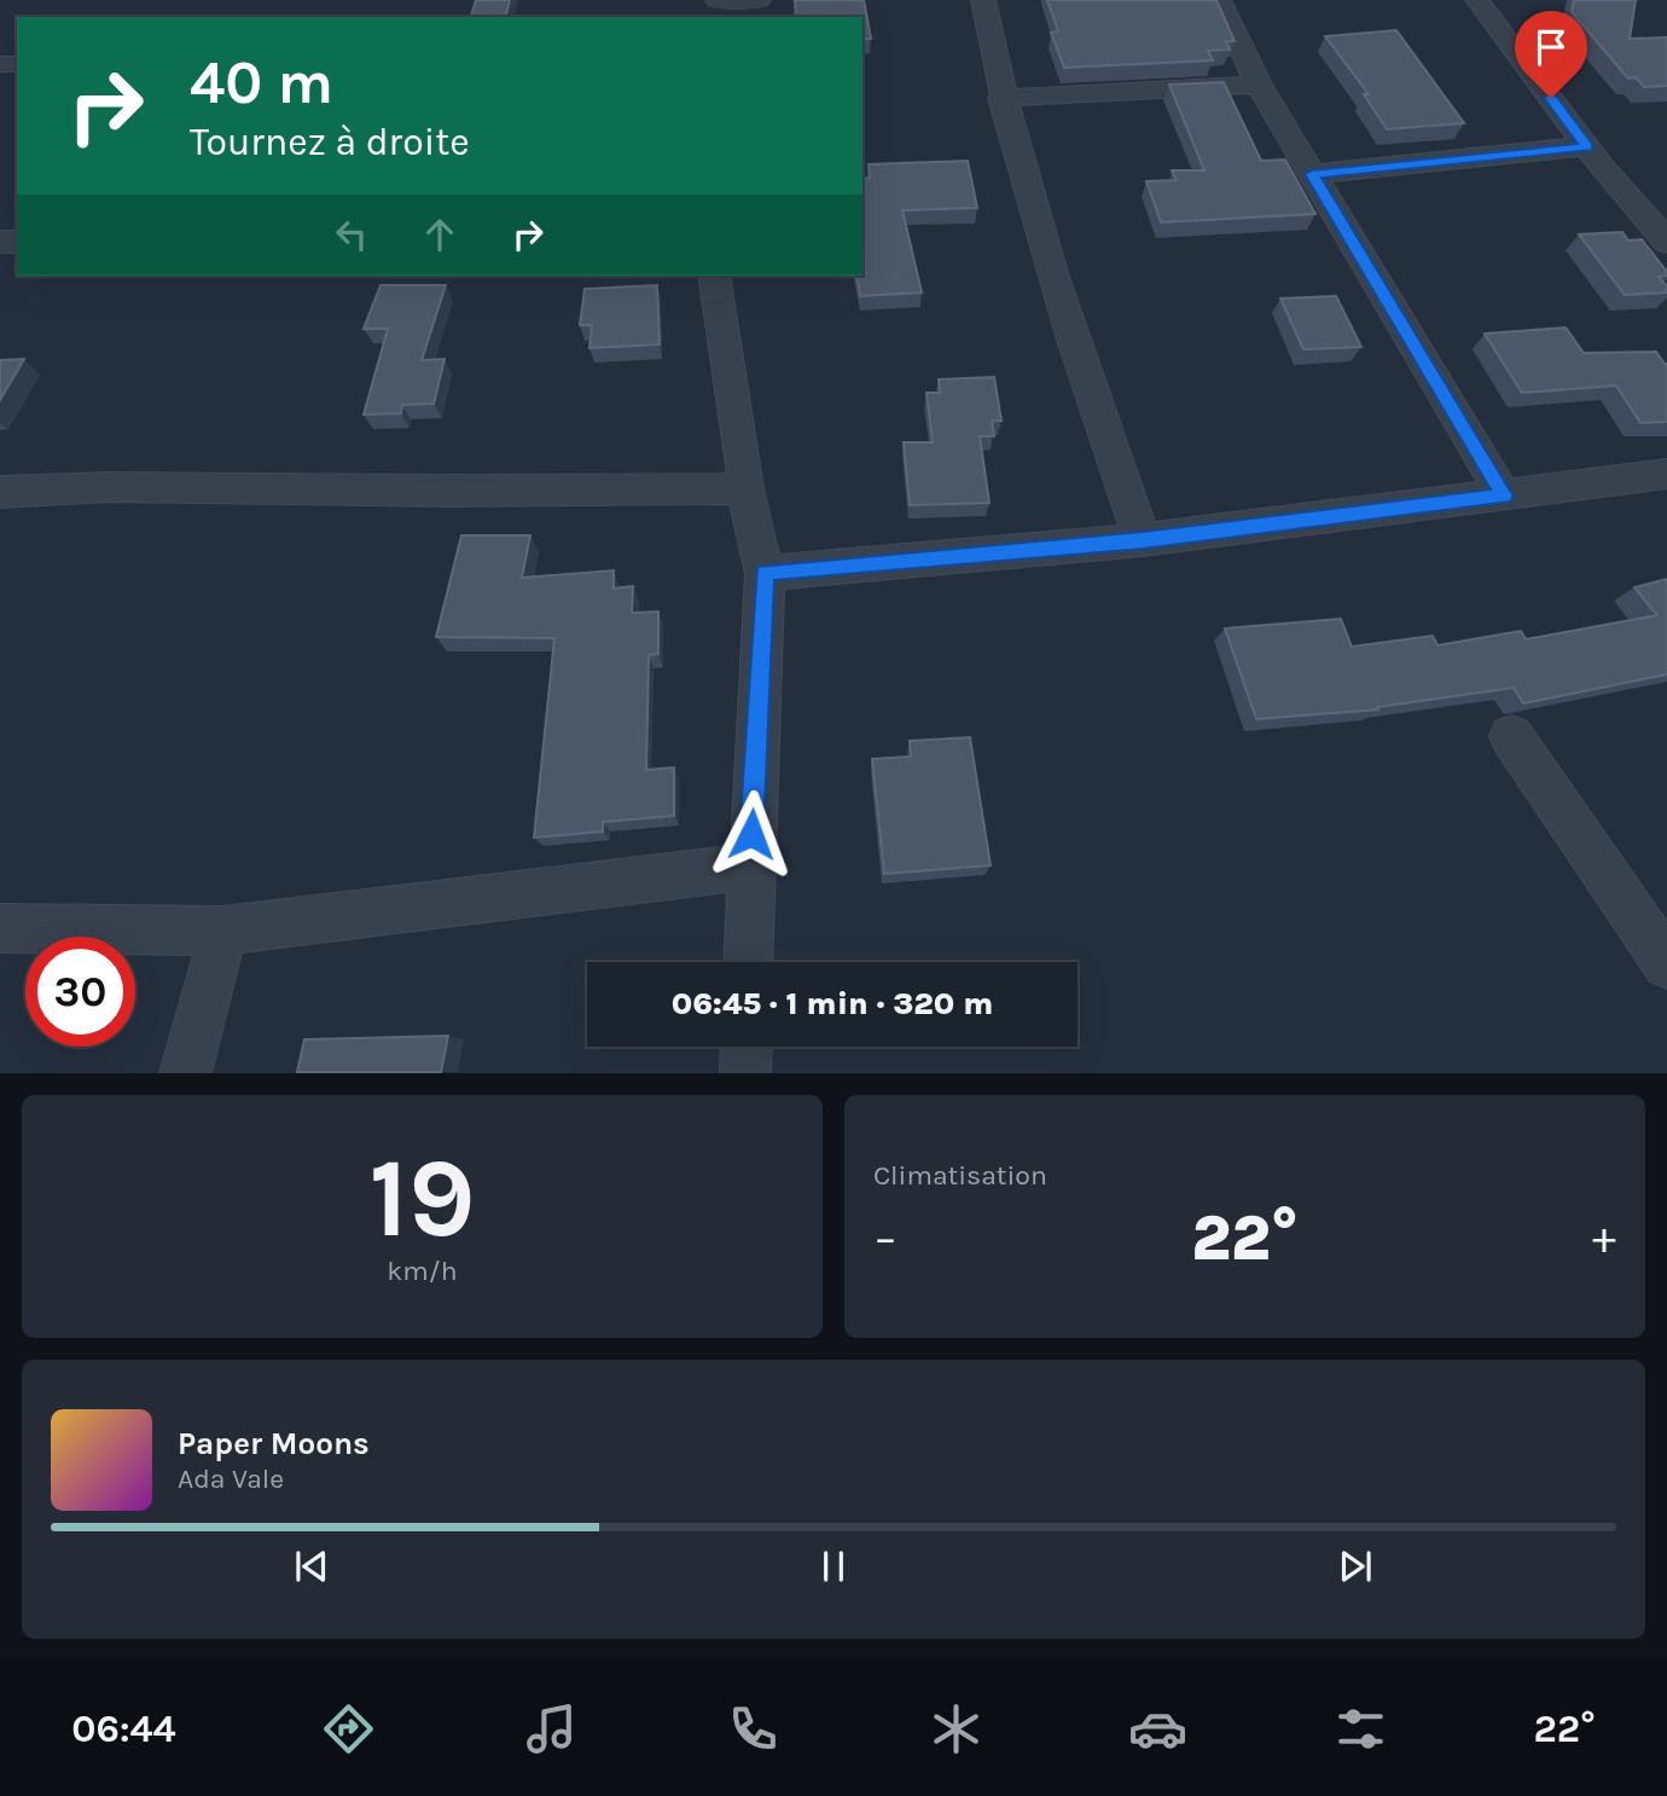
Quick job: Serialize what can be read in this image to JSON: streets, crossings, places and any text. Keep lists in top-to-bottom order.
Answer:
{
  "page": {
    "turn": ["40 m", "Tournez à droite"],
    "limit": "30",
    "trip": "06:45 · 1 min · 320 m",
    "tile": [
      ["19", "km/h"],
      "Climatisation"
    ],
    "heat": ["−", "22°", "+"],
    "song": ["Paper Moons", "Ada Vale"],
    "tabs": ["06:44", "22°"]
  }
}
